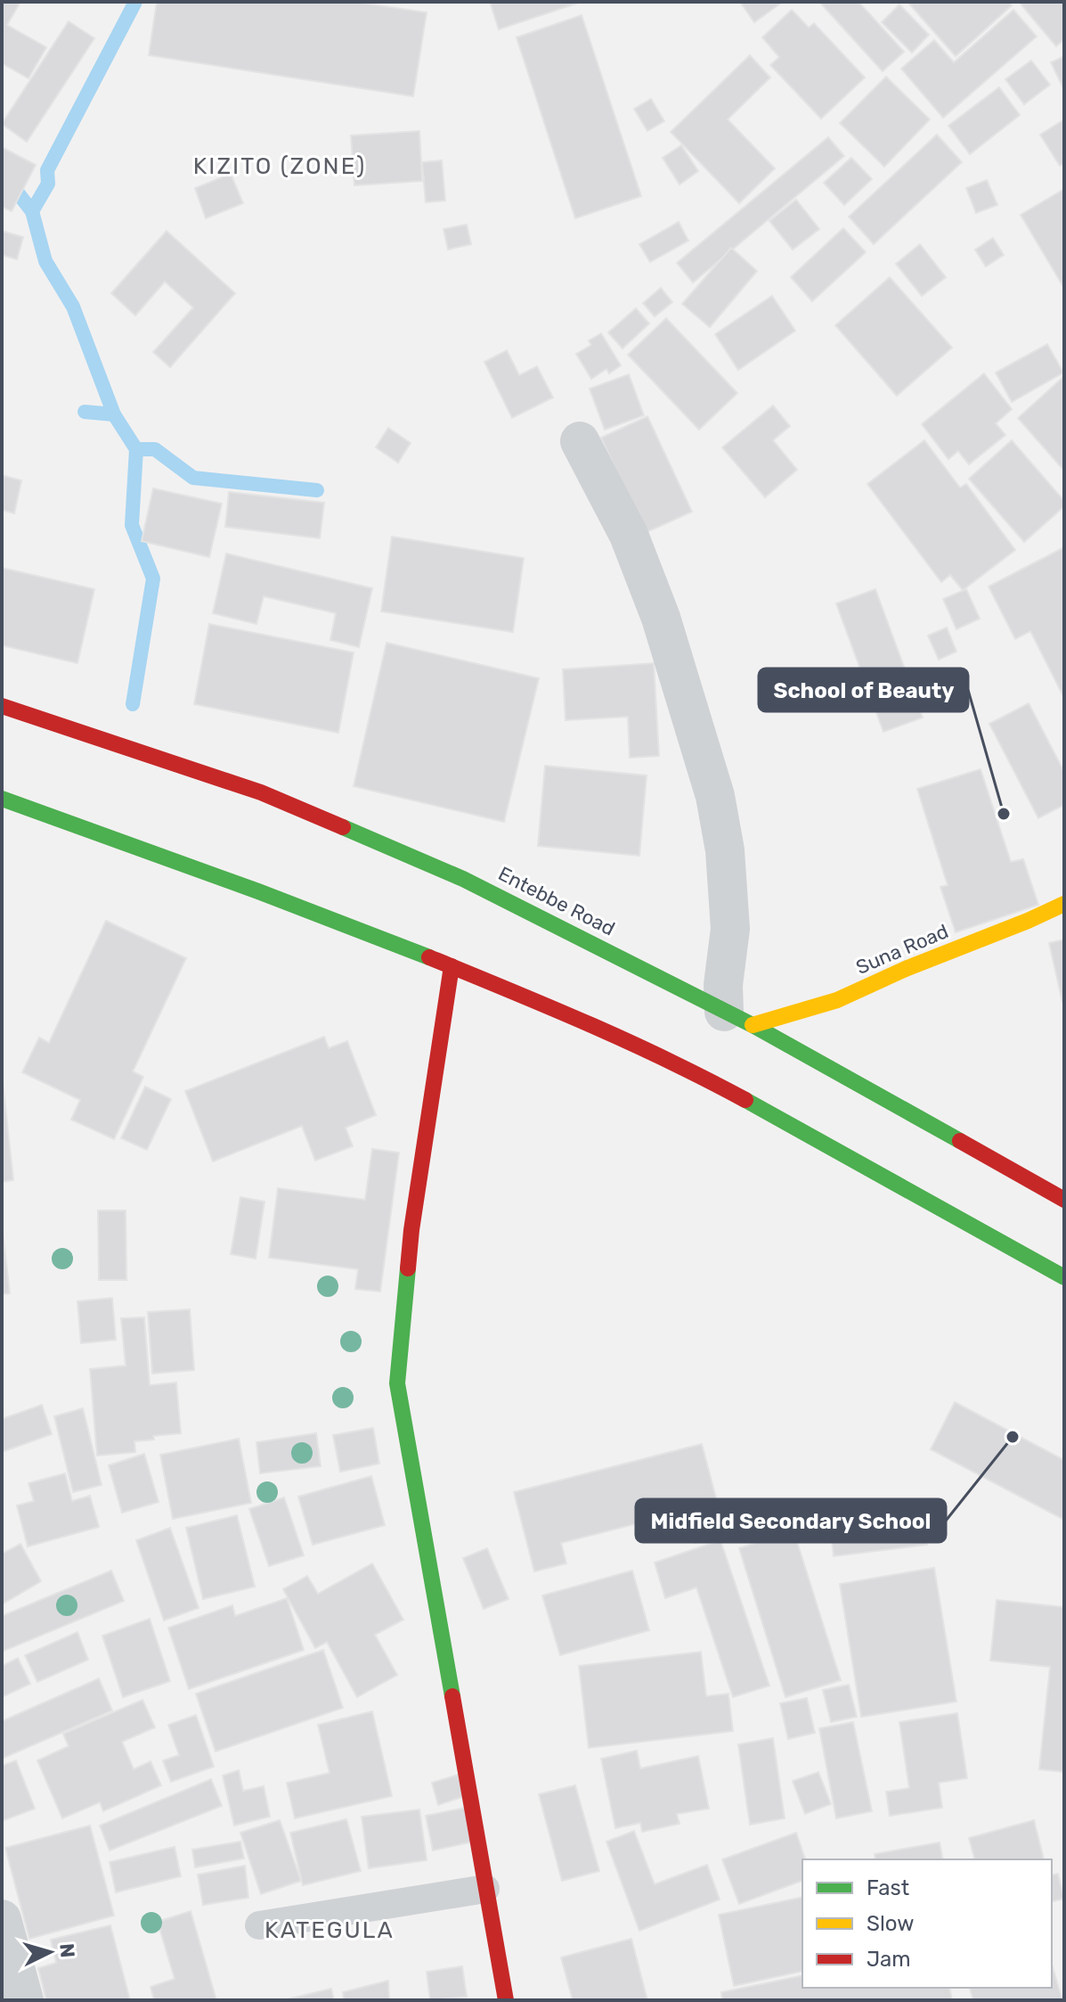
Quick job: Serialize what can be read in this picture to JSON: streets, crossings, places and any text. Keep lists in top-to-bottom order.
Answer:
{
  "streets": {
    "main road": ["Entebbe Road", "Suna Road"]
  },
  "crossings": [
    ["Entebbe Road", "Suna Road"]
  ],
  "districts": ["KIZITO (ZONE)", "KATEGULA"],
  "places": ["School of Beauty", "Midfield Secondary School"],
  "legend": ["Fast", "Slow", "Jam"],
  "north": "right"
}
